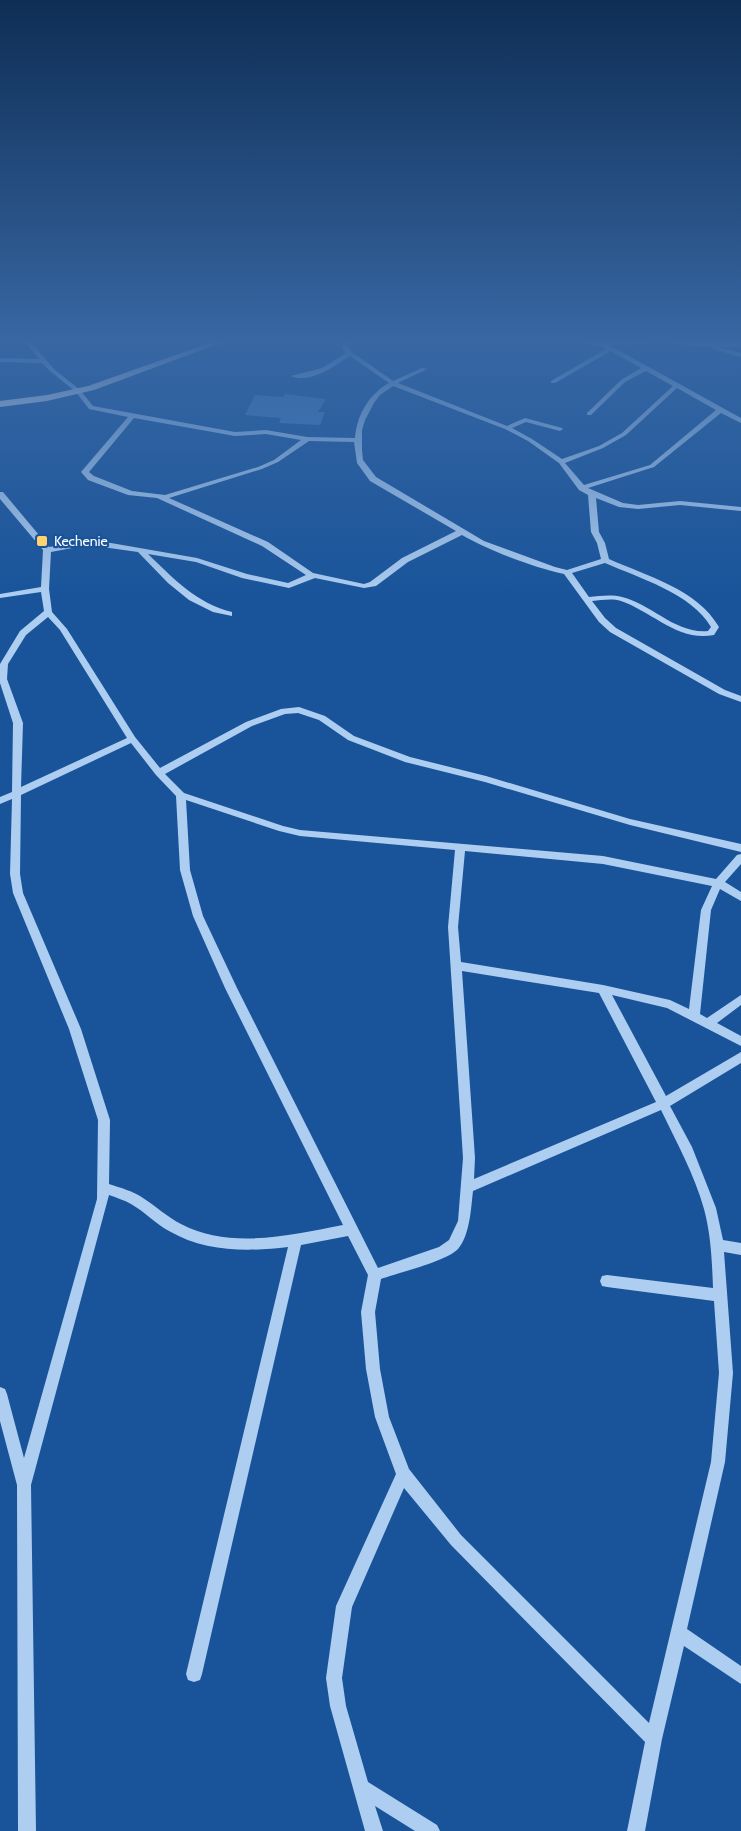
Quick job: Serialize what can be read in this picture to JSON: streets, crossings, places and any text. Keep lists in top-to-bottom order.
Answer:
{
  "places": {
    "transit": ["Kechenie"]
  }
}
